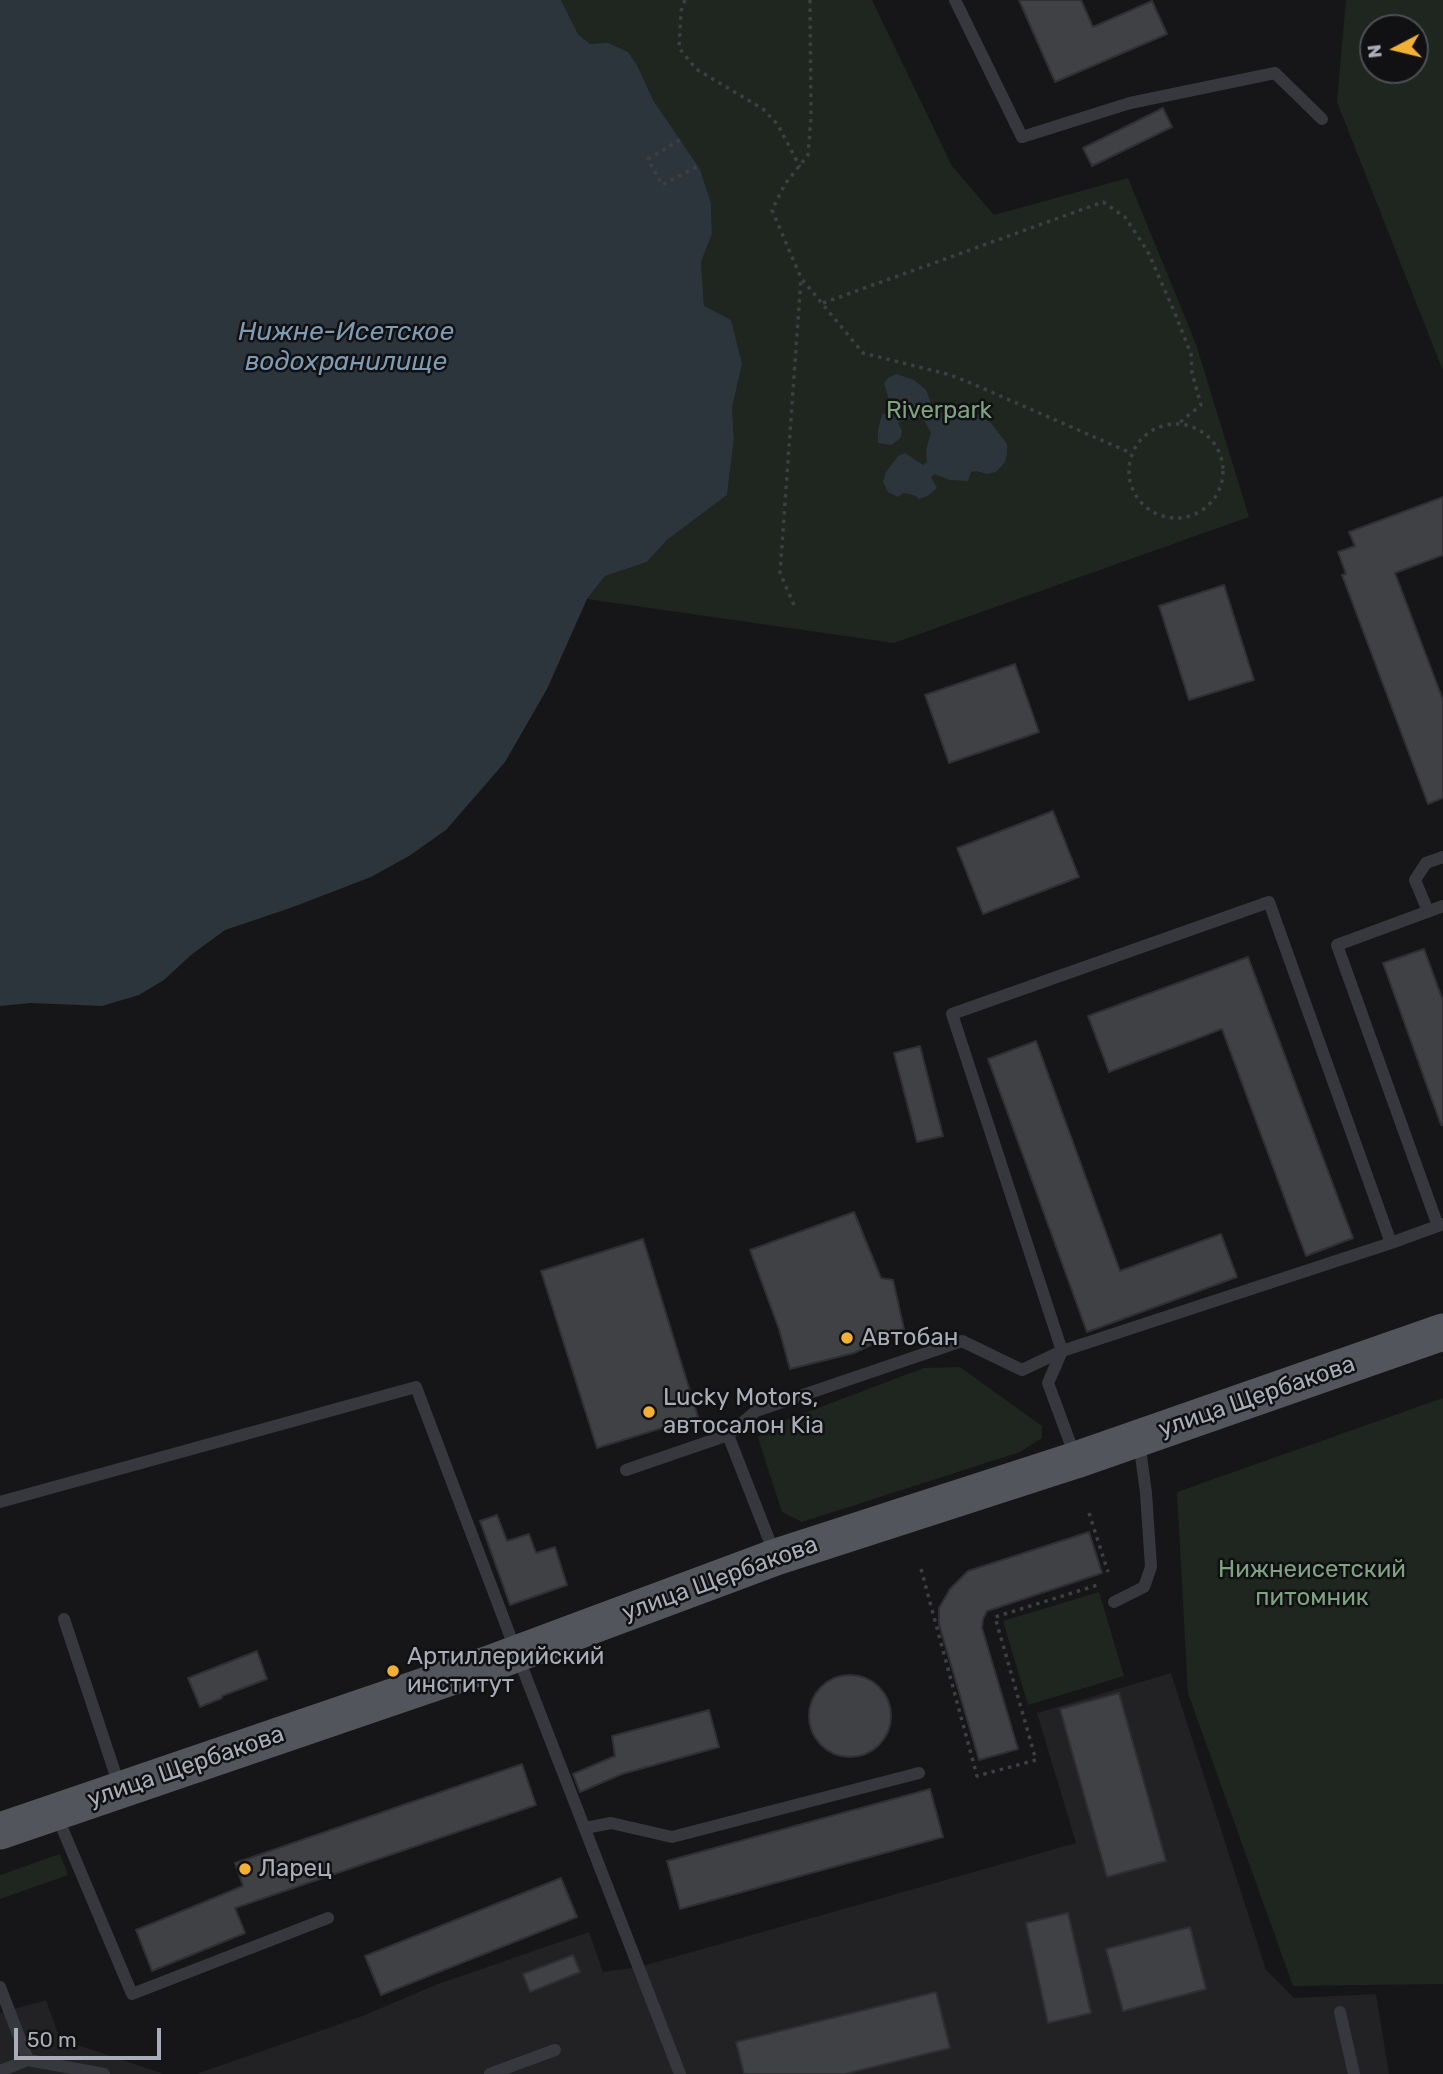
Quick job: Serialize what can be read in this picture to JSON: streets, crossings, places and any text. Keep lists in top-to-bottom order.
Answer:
{
  "streets": {
    "main road": ["улица Щербакова"]
  },
  "water": ["Нижне-Исетское водохранилище"],
  "parks": ["Riverpark", "Нижнеисетский питомник"],
  "places": [
    "Автобан",
    "Lucky Motors, автосалон Kia",
    "Артиллерийский институт",
    "Ларец"
  ],
  "scale_bar": "50 m",
  "north": "left"
}
